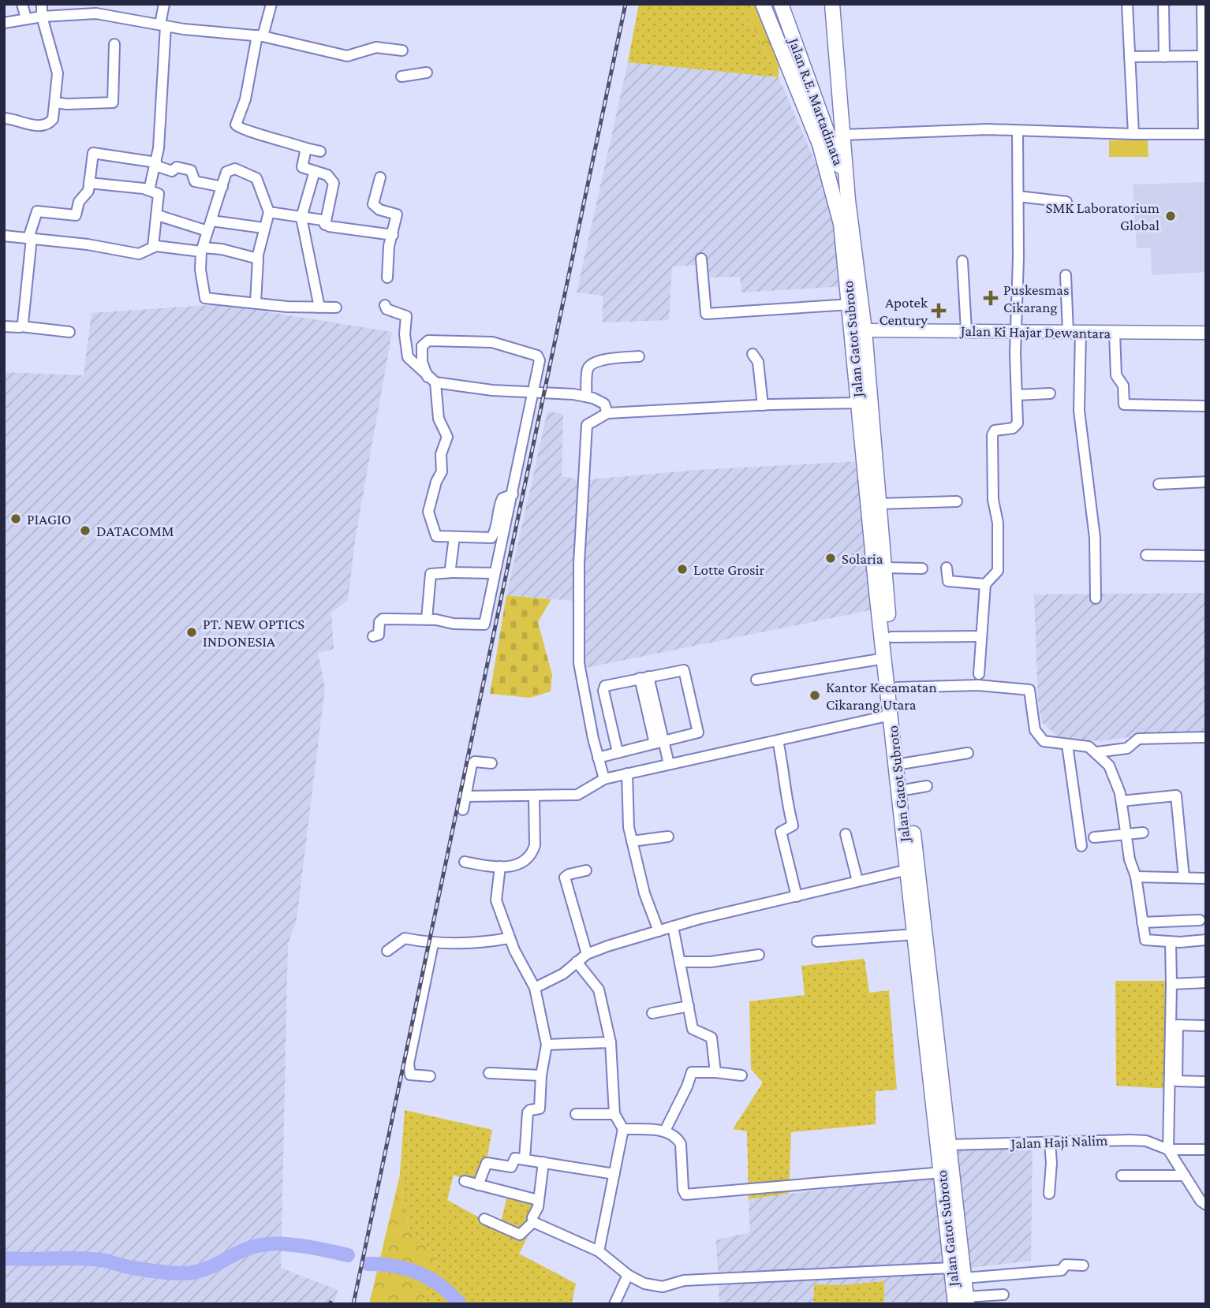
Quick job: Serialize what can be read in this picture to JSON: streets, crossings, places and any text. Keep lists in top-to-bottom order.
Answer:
{
  "streets": {
    "highway": ["Jalan R.E. Martadinata", "Jalan Gatot Subroto"],
    "main road": ["Jalan Ki Hajar Dewantara"],
    "street": ["Jalan Haji Nalim"]
  },
  "crossings": [
    ["Jalan R.E. Martadinata", "Jalan Gatot Subroto"],
    ["Jalan Ki Hajar Dewantara", "Jalan Gatot Subroto"],
    ["Jalan Gatot Subroto", "Jalan Haji Nalim"]
  ],
  "places": {
    "other": [
      "SMK Laboratorium Global",
      "PIAGIO",
      "DATACOMM",
      "Solaria",
      "Lotte Grosir",
      "PT. NEW OPTICS INDONESIA",
      "Kantor Kecamatan Cikarang Utara"
    ],
    "health": ["Puskesmas Cikarang", "Apotek Century"]
  }
}
